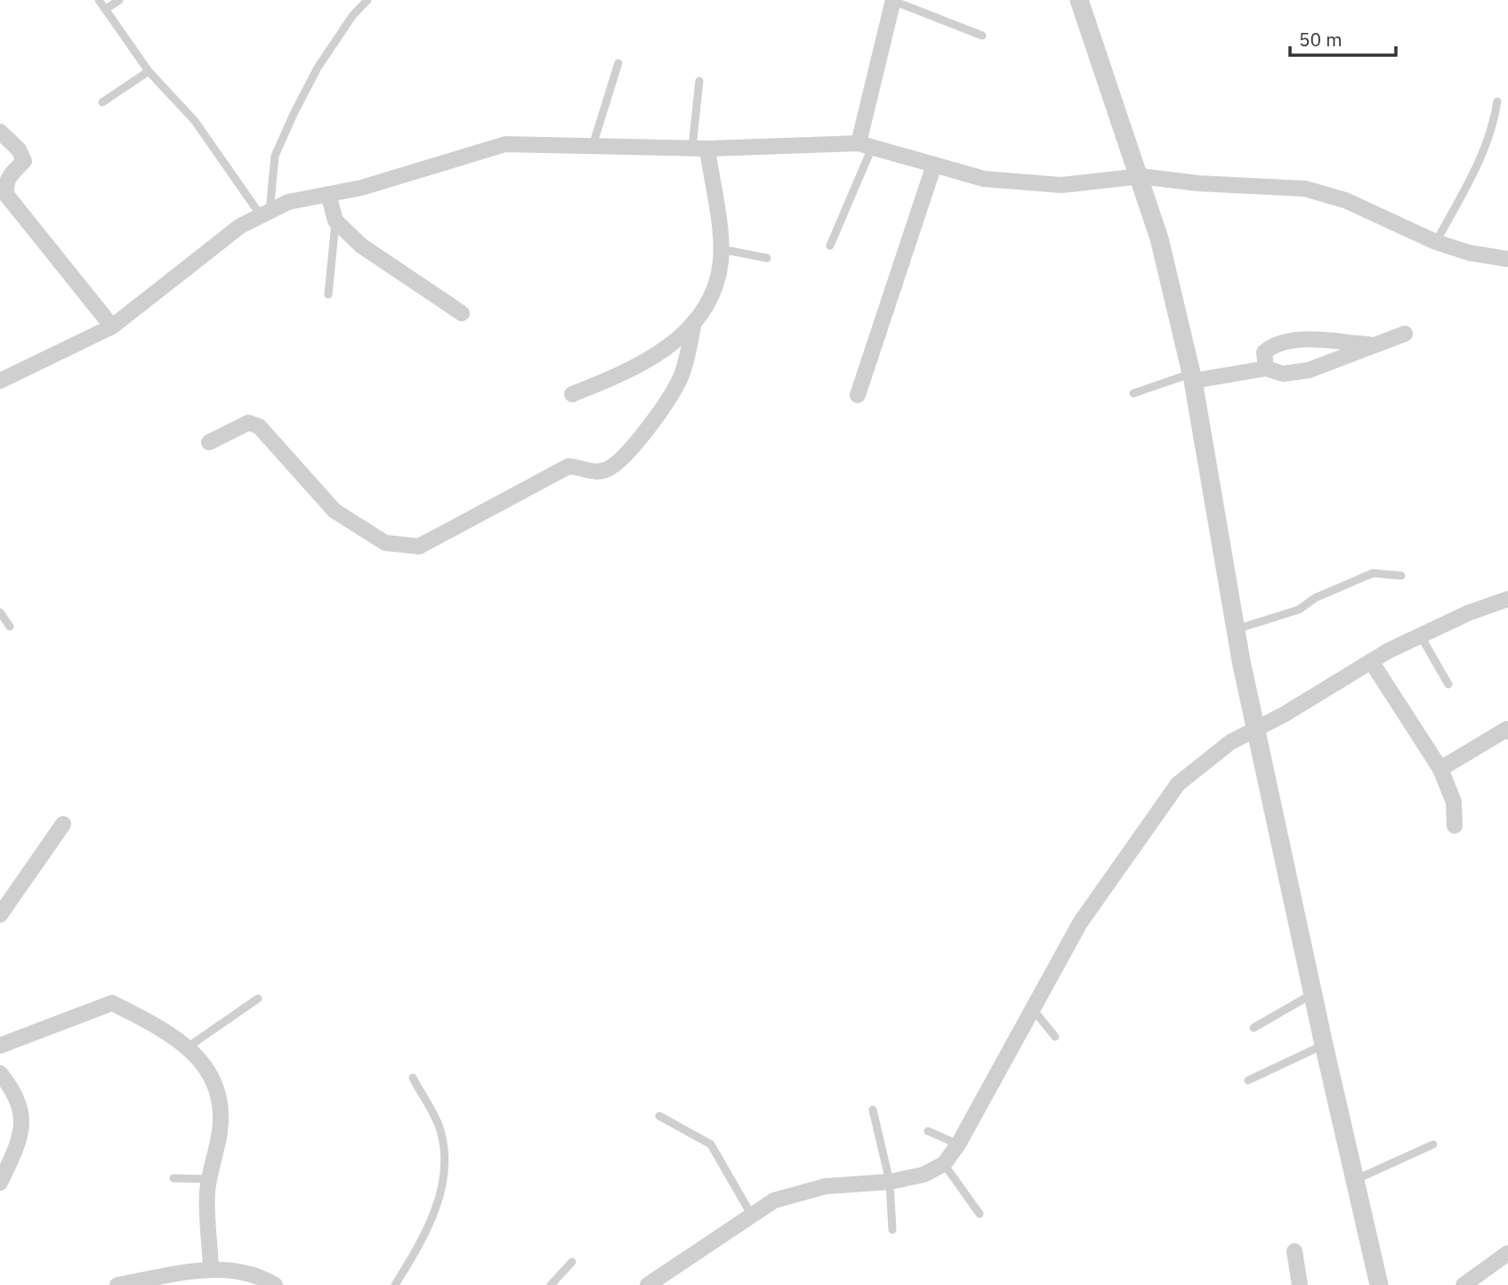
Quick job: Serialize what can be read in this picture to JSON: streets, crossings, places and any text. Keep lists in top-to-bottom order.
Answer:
{
  "scale_bar": "50 m"
}
